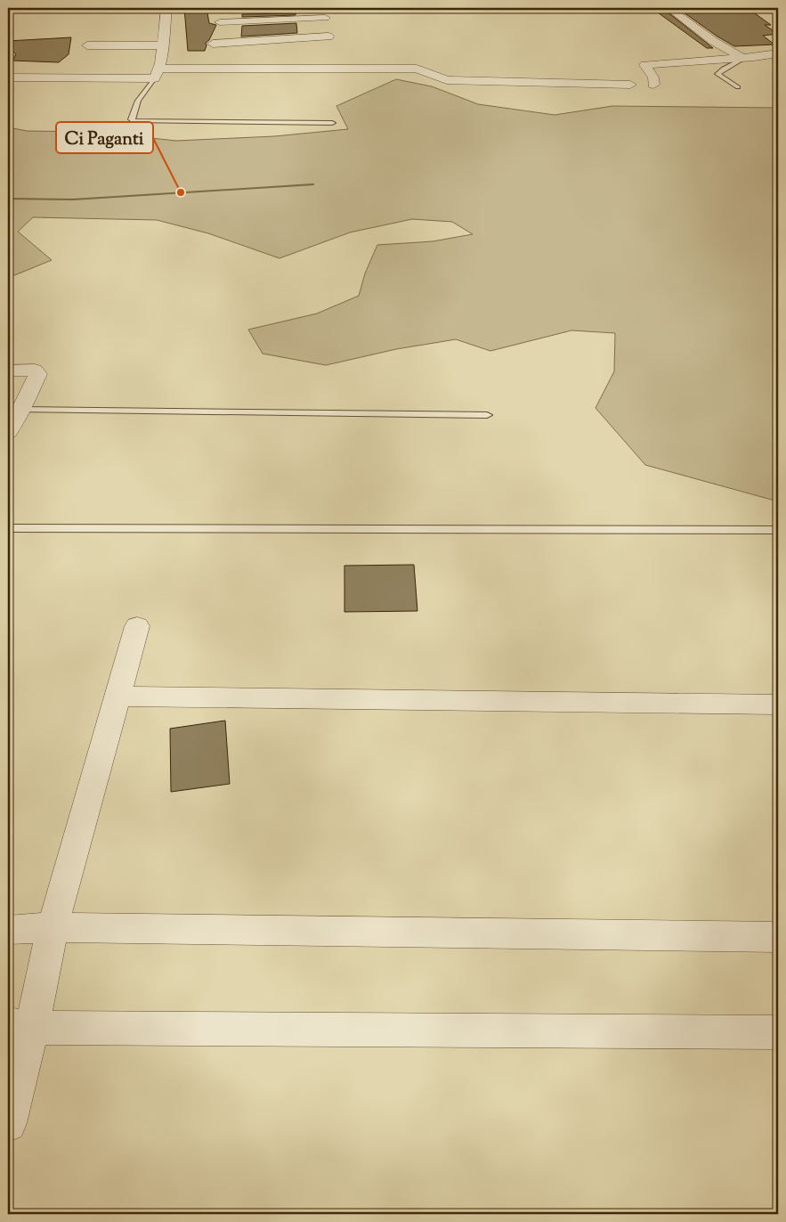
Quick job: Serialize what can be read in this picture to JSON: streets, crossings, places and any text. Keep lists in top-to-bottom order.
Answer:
{
  "places": ["Ci Paganti"]
}
